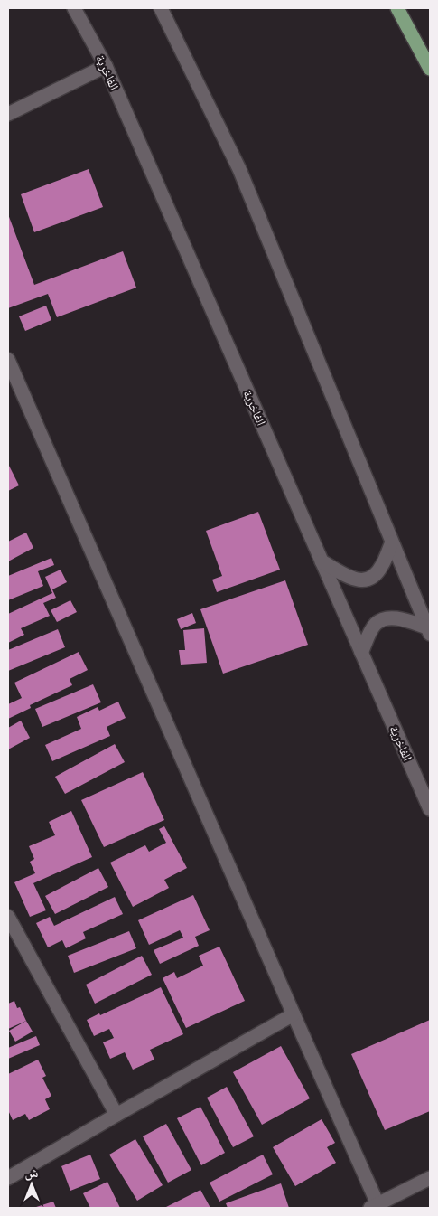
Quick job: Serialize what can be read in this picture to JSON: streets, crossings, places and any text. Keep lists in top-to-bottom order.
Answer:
{
  "streets": {
    "street": ["الفاخرية"]
  },
  "north": "top"
}
